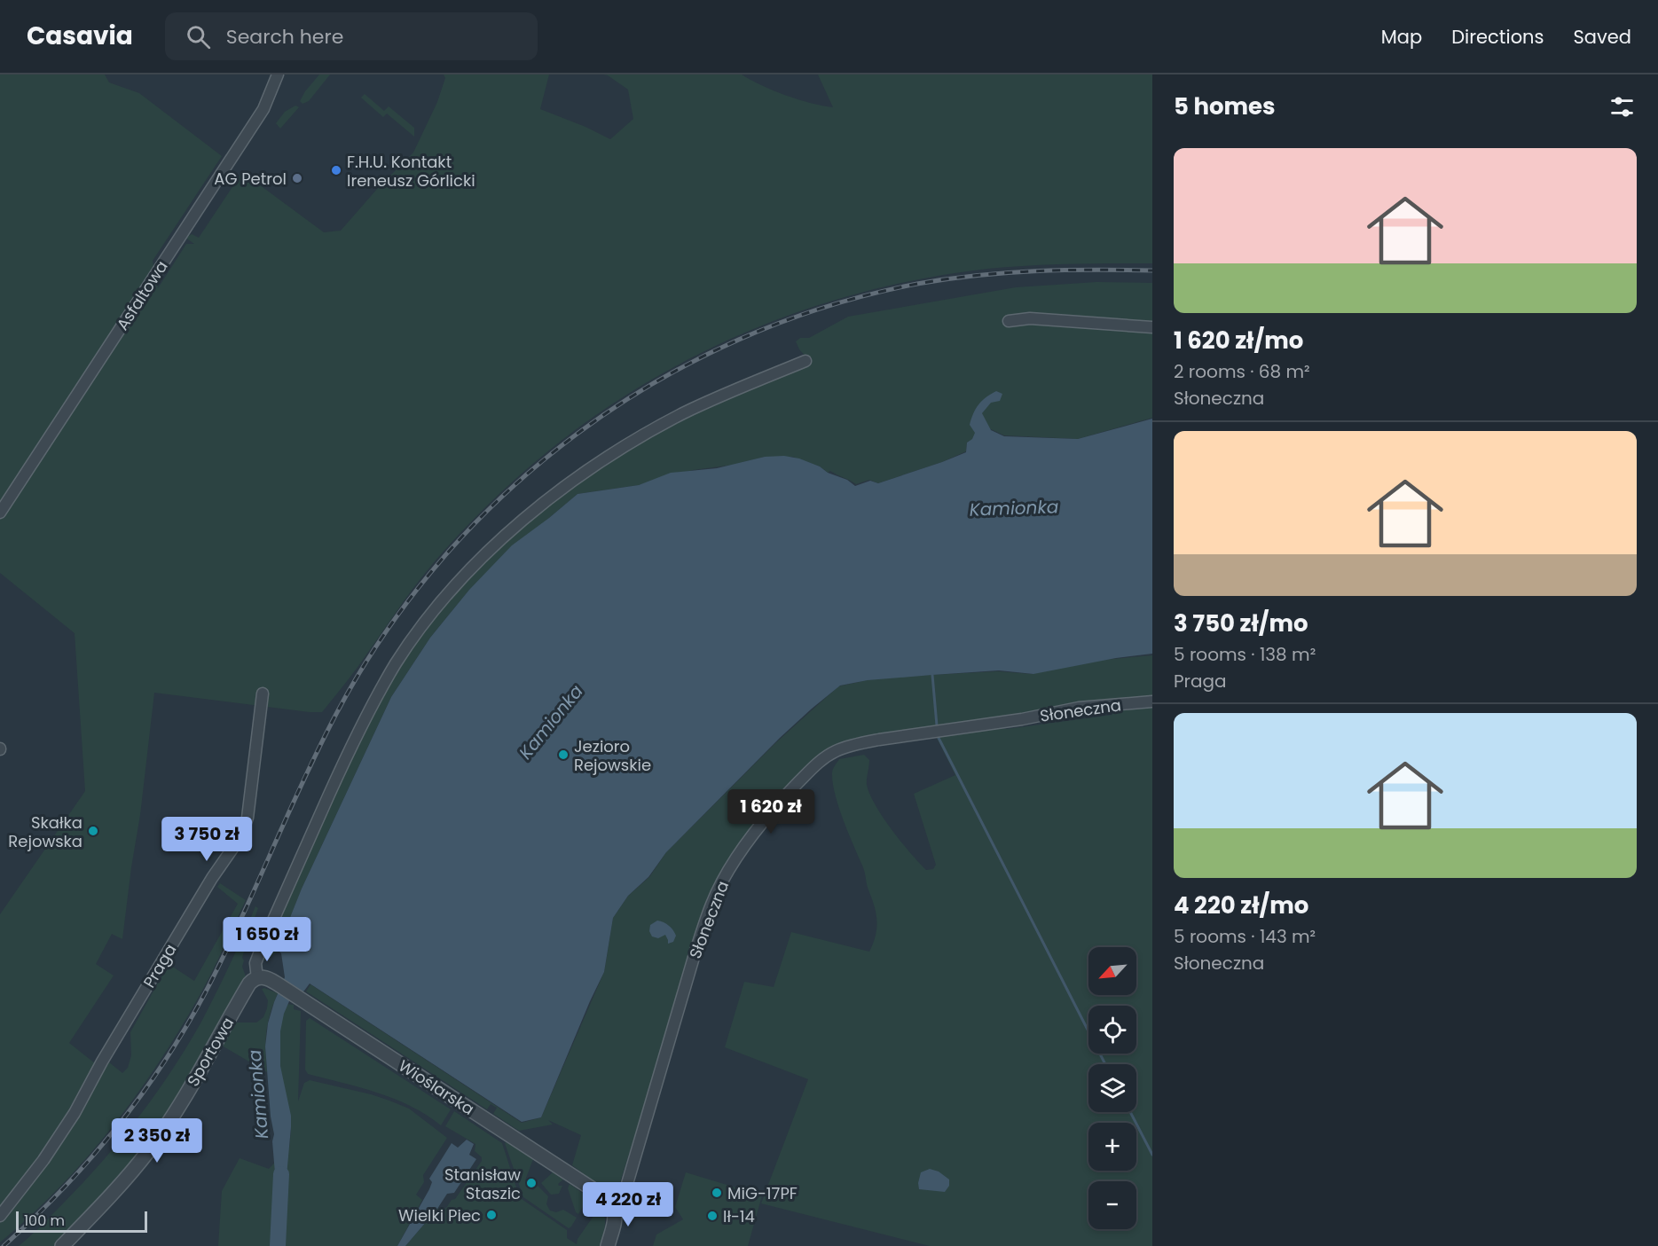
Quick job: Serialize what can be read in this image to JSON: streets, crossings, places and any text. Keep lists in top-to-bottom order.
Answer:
{
  "streets": {
    "street": [
      "Asfaltowa",
      "Słoneczna",
      "Praga",
      "Sportowa",
      "Wioślarska"
    ]
  },
  "crossings": [
    ["Słoneczna", "Wioślarska"],
    ["Sportowa", "Wioślarska"]
  ],
  "water": ["Kamionka"],
  "places": [
    "F.H.U. Kontakt Ireneusz Górlicki",
    "AG Petrol",
    "Jezioro Rejowskie",
    "Skałka Rejowska",
    "Stanisław Staszic",
    "MiG-17PF",
    "Wielki Piec",
    "Ił-14"
  ],
  "scale_bar": "100 m",
  "north": "bottom left",
  "page": {
    "header": "Casavia",
    "search": "Search here",
    "nav": ["Map", "Directions", "Saved"],
    "heading": "5 homes",
    "list": [
      {
        "name": "1 620 zł/mo",
        "note": "2 rooms · 68 m² · Słoneczna"
      },
      {
        "name": "3 750 zł/mo",
        "note": "5 rooms · 138 m² · Praga"
      },
      {
        "name": "4 220 zł/mo",
        "note": "5 rooms · 143 m² · Słoneczna"
      }
    ],
    "price": [
      "1 620 zł",
      "3 750 zł",
      "1 650 zł",
      "2 350 zł",
      "4 220 zł"
    ],
    "map_buttons": ["+", "−"],
    "scale": "100 m"
  }
}
